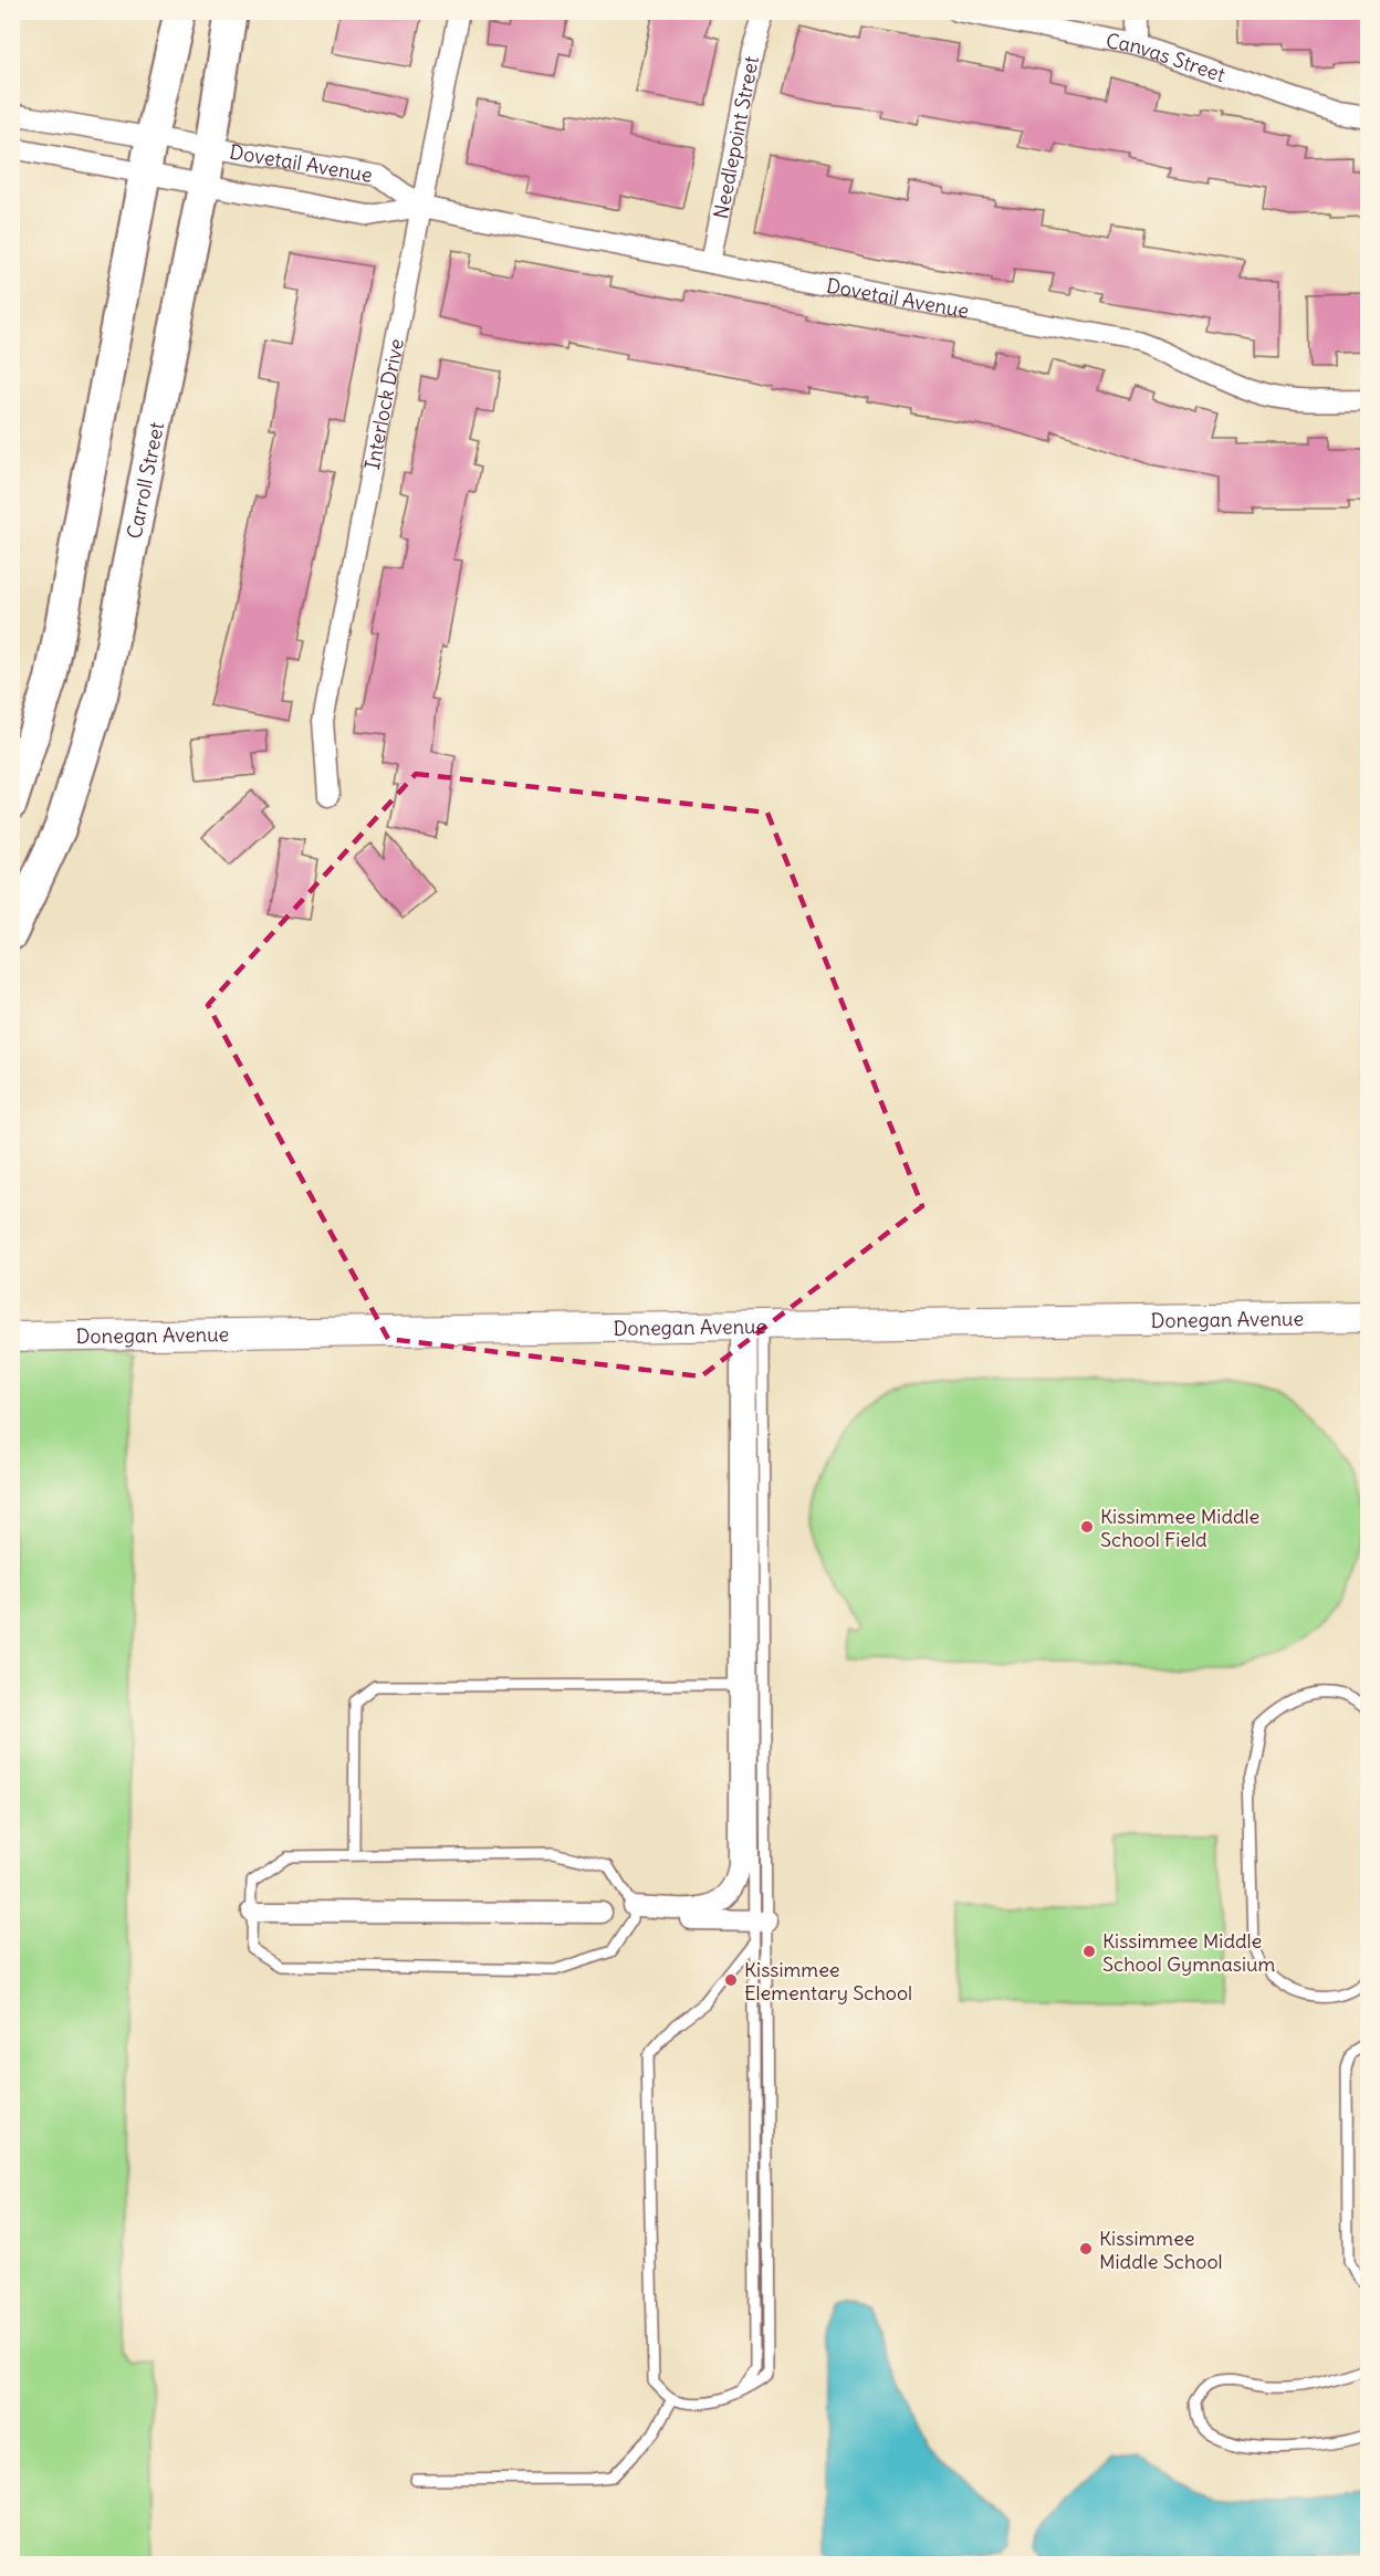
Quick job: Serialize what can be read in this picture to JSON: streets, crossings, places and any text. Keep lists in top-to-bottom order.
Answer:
{
  "streets": {
    "main road": ["Carroll Street"],
    "street": [
      "Canvas Street",
      "Needlepoint Street",
      "Dovetail Avenue",
      "Interlock Drive",
      "Donegan Avenue"
    ]
  },
  "crossings": [
    ["Needlepoint Street", "Dovetail Avenue"],
    ["Dovetail Avenue", "Interlock Drive"],
    ["Dovetail Avenue", "Carroll Street"]
  ],
  "places": [
    "Kissimmee Middle School Field",
    "Kissimmee Middle School Gymnasium",
    "Kissimmee Elementary School",
    "Kissimmee Middle School"
  ]
}
